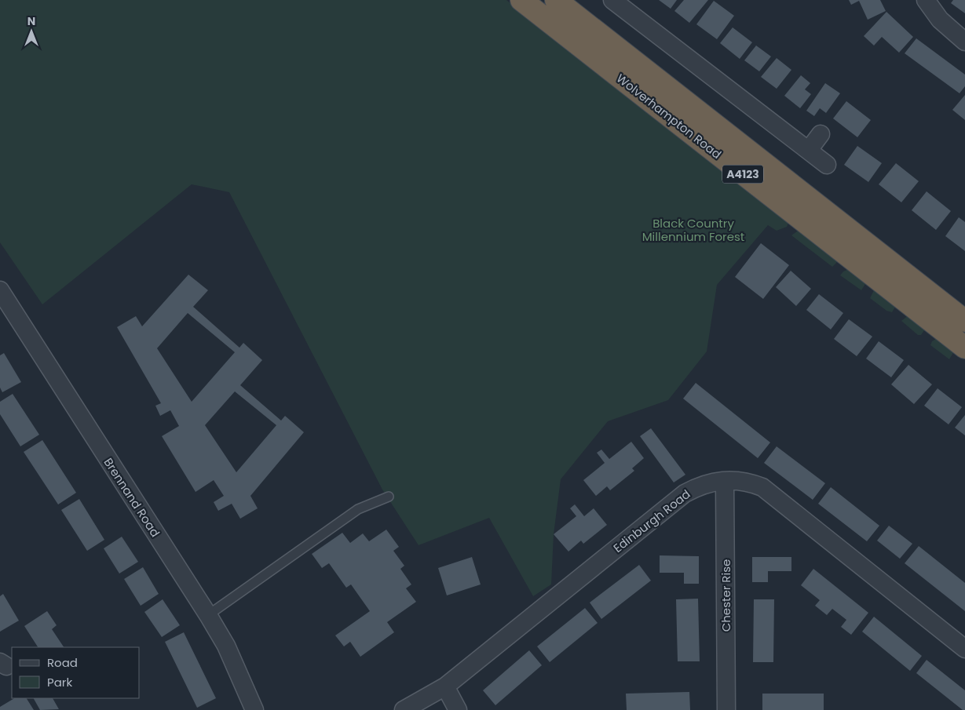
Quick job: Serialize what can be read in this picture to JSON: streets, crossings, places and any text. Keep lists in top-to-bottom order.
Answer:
{
  "streets": {
    "highway": ["Wolverhampton Road", "A4123"],
    "street": ["Brennand Road", "Edinburgh Road", "Chester Rise"]
  },
  "crossings": [
    ["Edinburgh Road", "Chester Rise"]
  ],
  "parks": ["Black Country Millennium Forest"],
  "legend": ["Road", "Park"],
  "north": "top"
}
